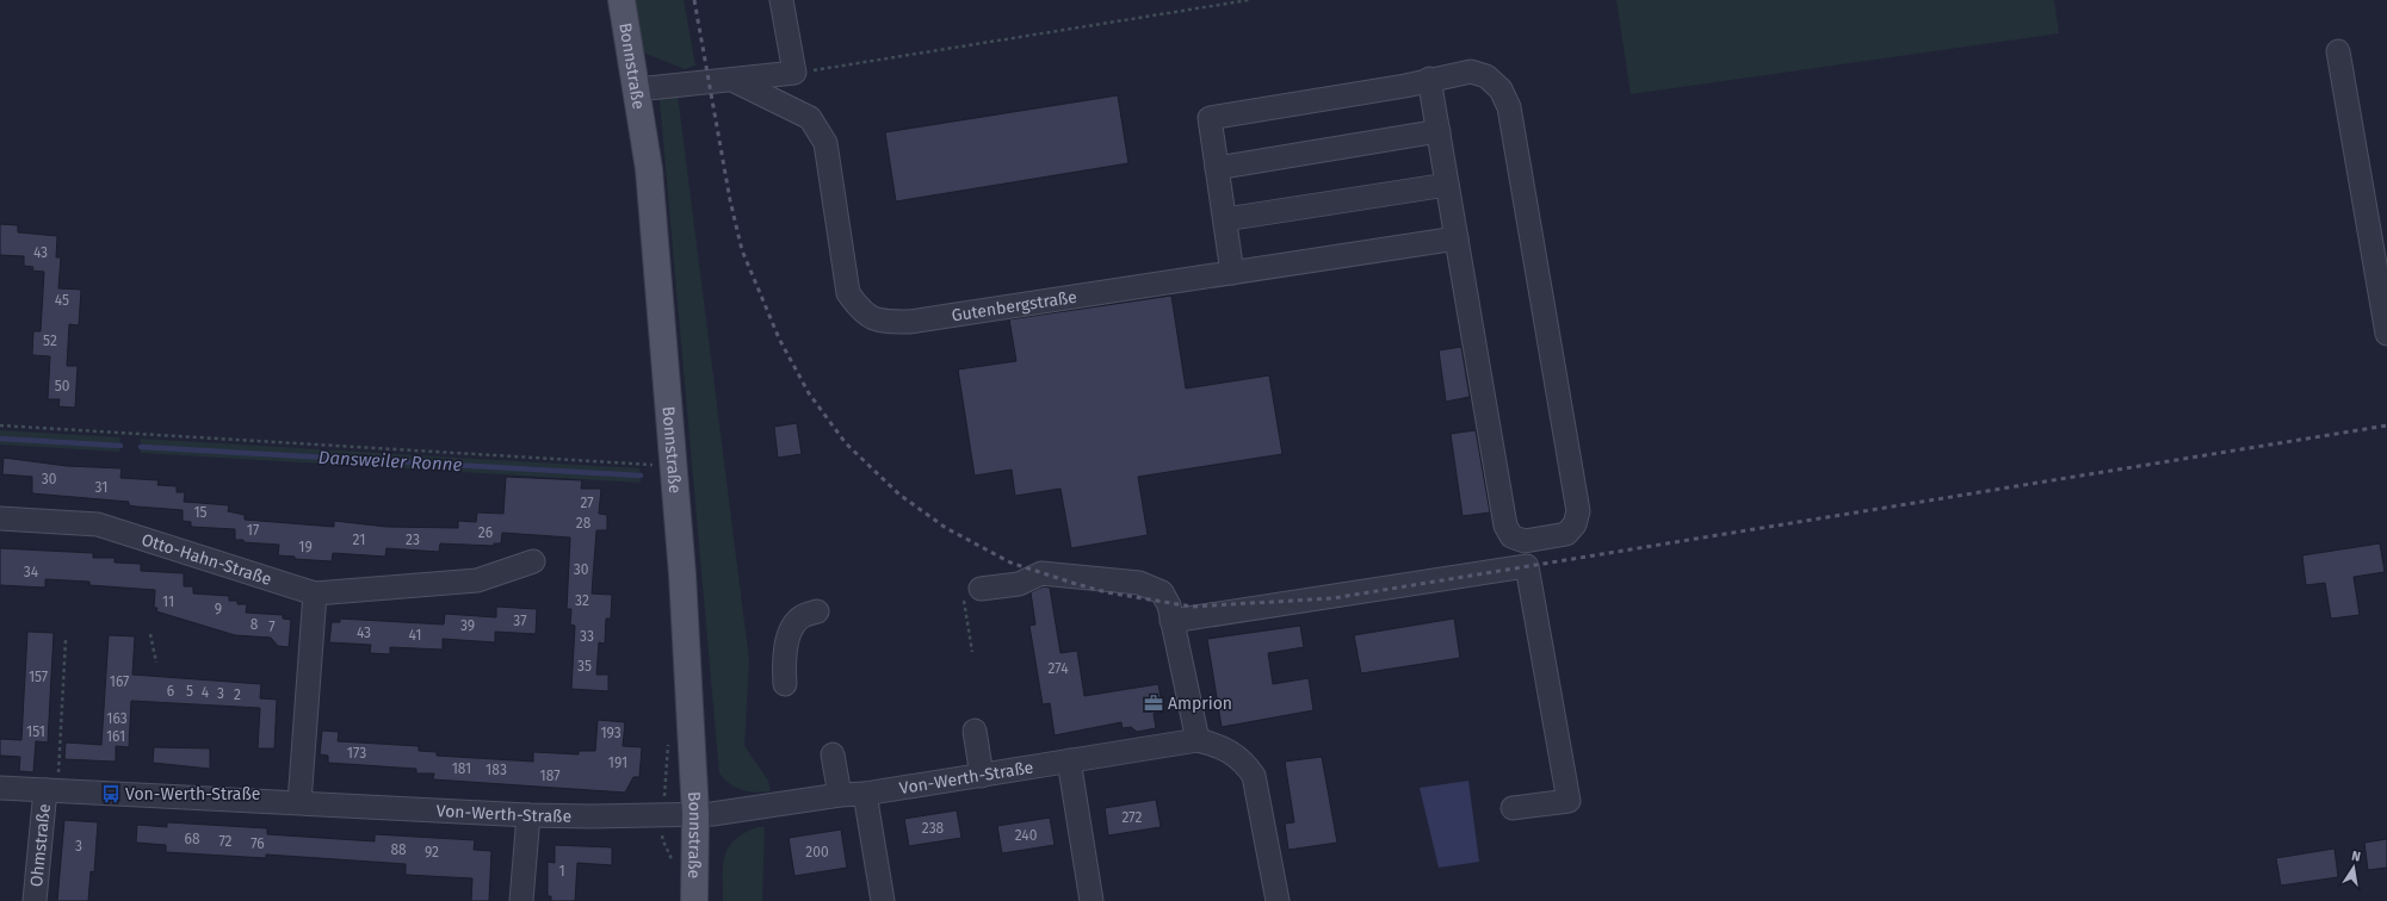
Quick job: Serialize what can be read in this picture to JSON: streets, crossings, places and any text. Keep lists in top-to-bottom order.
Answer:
{
  "streets": {
    "main road": ["Bonnstraße"],
    "street": [
      "Gutenbergstraße",
      "Otto-Hahn-Straße",
      "Von-Werth-Straße",
      "Ohmstraße"
    ]
  },
  "crossings": [
    ["Bonnstraße", "Von-Werth-Straße"],
    ["Von-Werth-Straße", "Ohmstraße"]
  ],
  "water": ["Dansweiler Ronne"],
  "places": {
    "office": ["Amprion"],
    "bus stop": ["Von-Werth-Straße"]
  },
  "house_numbers": [
    "43",
    "45",
    "52",
    "50",
    "30",
    "31",
    "27",
    "15",
    "28",
    "17",
    "26",
    "21",
    "23",
    "19",
    "30",
    "34",
    "32",
    "11",
    "9",
    "37",
    "8",
    "39",
    "7",
    "43",
    "41",
    "33",
    "35",
    "274",
    "157",
    "167",
    "6",
    "5",
    "4",
    "3",
    "2",
    "163",
    "151",
    "193",
    "161",
    "173",
    "191",
    "181",
    "183",
    "187",
    "272",
    "238",
    "240",
    "68",
    "72",
    "76",
    "3",
    "88",
    "92",
    "200",
    "1"
  ],
  "north": "top"
}
